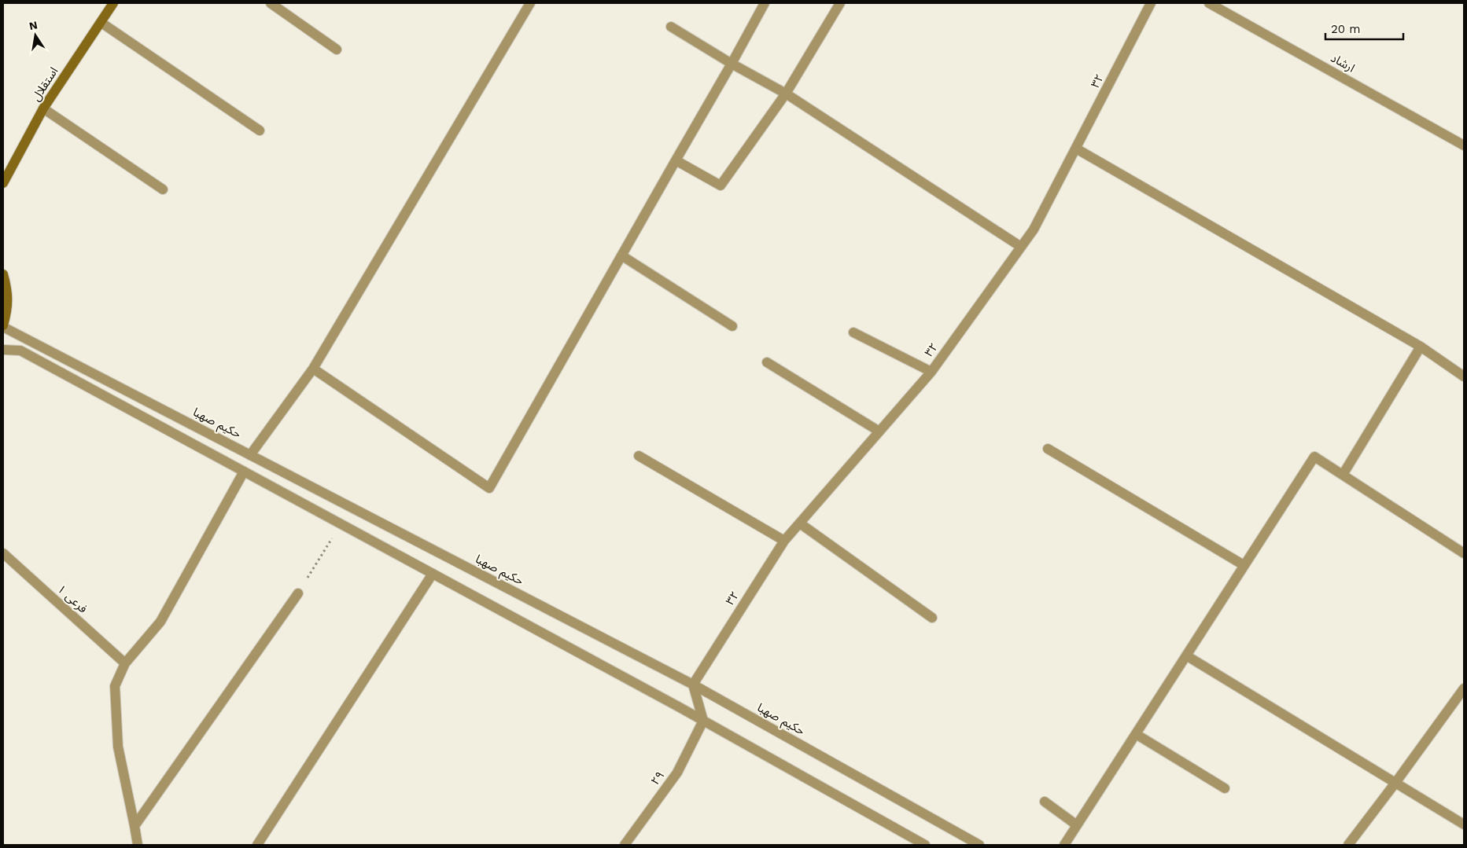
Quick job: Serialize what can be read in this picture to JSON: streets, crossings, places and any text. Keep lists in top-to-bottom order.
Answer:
{
  "streets": {
    "main road": ["استقلال"],
    "street": [
      "ارشاد",
      "۳۲",
      "حکیم صهبا",
      "فرعی ۱",
      "۲۹"
    ]
  },
  "crossings": [
    ["۳۲", "حکیم صهبا"]
  ],
  "scale_bar": "20 m",
  "north": "top"
}
